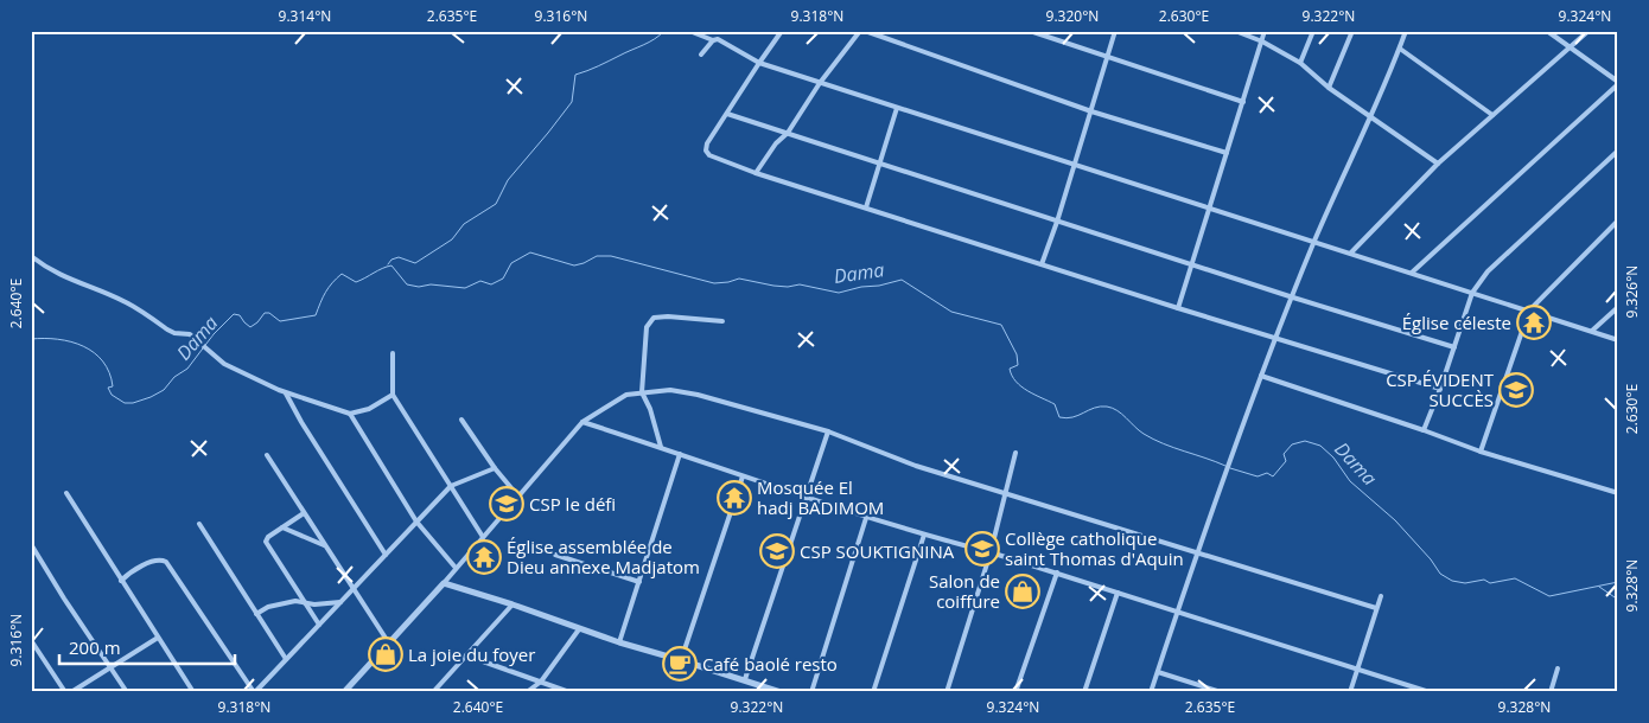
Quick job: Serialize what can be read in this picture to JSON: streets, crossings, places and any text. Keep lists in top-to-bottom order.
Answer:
{
  "water": ["Dama"],
  "places": {
    "temple": ["Église céleste", "Mosquée El hadj BADIMOM", "Église assemblée de Dieu annexe Madjatom"],
    "school or university": [
      "CSP ÉVIDENT SUCCÈS",
      "CSP le défi",
      "Collège catholique saint Thomas d'Aquin",
      "CSP SOUKTIGNINA"
    ],
    "shop": ["Salon de coiffure", "La joie du foyer"],
    "cafe": ["Café baolé resto"]
  },
  "scale_bar": "200 m",
  "coordinates": [
    "9.314°N",
    "2.635°E",
    "9.316°N",
    "9.318°N",
    "9.320°N",
    "2.630°E",
    "9.322°N",
    "9.324°N",
    "9.326°N",
    "2.640°E",
    "9.328°N"
  ]
}
